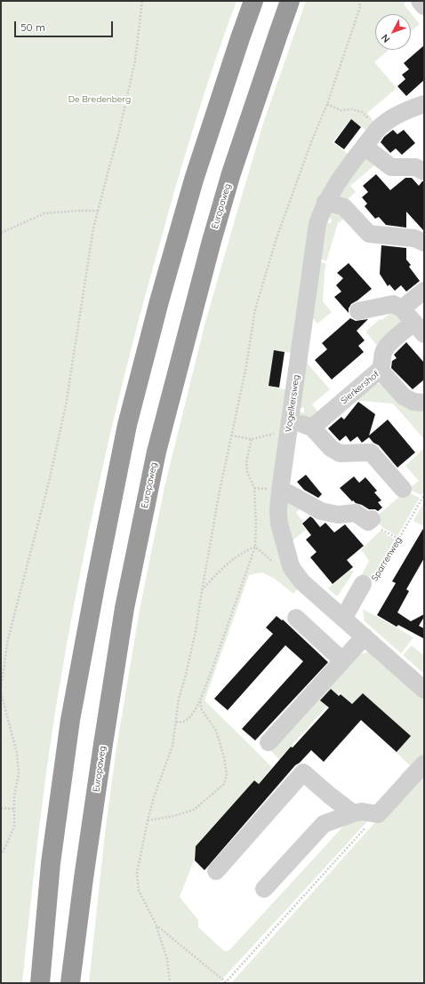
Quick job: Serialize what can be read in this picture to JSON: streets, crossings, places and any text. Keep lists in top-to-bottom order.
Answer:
{
  "streets": {
    "highway": ["Europaweg"],
    "street": ["Sierkershof", "Vogelkersweg"],
    "path": ["Sparrenweg"]
  },
  "parks": ["De Bredenberg"],
  "scale_bar": "50 m",
  "north": "bottom left"
}
